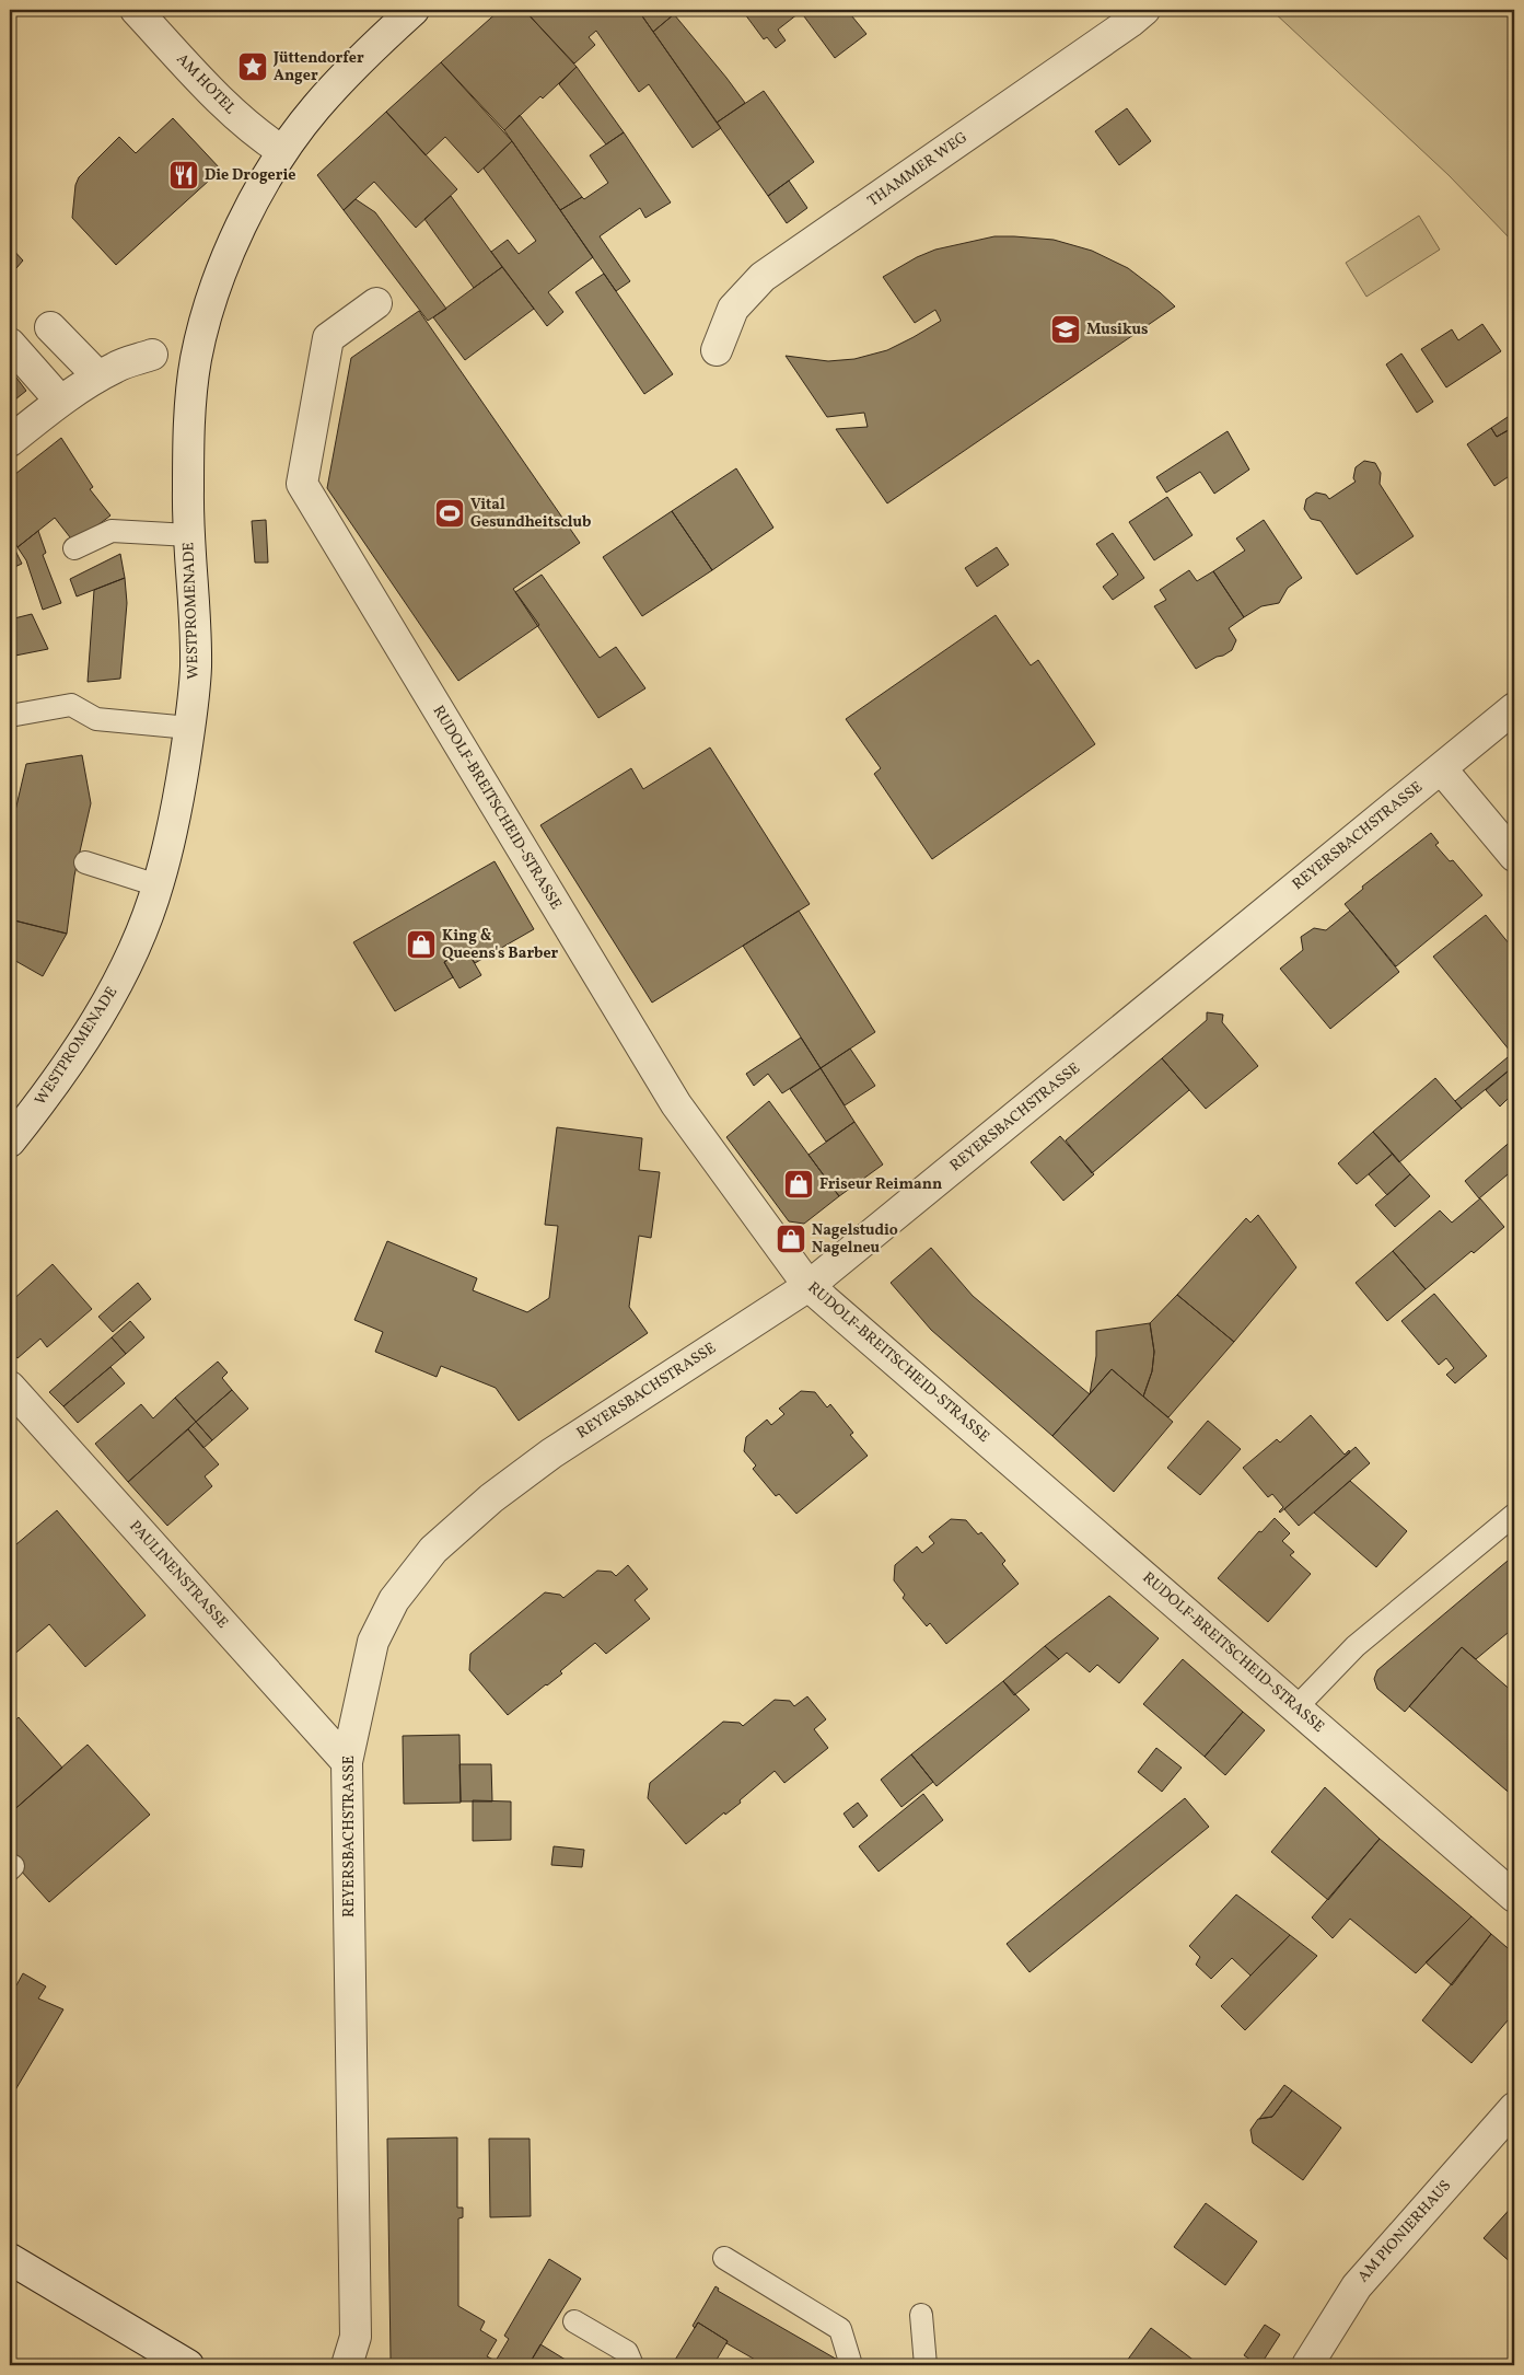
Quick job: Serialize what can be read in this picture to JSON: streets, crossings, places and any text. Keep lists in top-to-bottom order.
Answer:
{
  "streets": {
    "street": [
      "AM HOTEL",
      "THAMMER WEG",
      "WESTPROMENADE",
      "RUDOLF-BREITSCHEID-STRASSE",
      "REYERSBACHSTRASSE",
      "PAULINENSTRASSE",
      "AM PIONIERHAUS"
    ]
  },
  "crossings": [
    ["AM HOTEL", "WESTPROMENADE"],
    ["RUDOLF-BREITSCHEID-STRASSE", "REYERSBACHSTRASSE"],
    ["REYERSBACHSTRASSE", "PAULINENSTRASSE"]
  ],
  "places": {
    "place": ["Jüttendorfer Anger"],
    "restaurant": ["Die Drogerie"],
    "school or university": ["Musikus"],
    "sports": ["Vital Gesundheitsclub"],
    "shop": ["King & Queens's Barber", "Friseur Reimann", "Nagelstudio Nagelneu"]
  }
}
